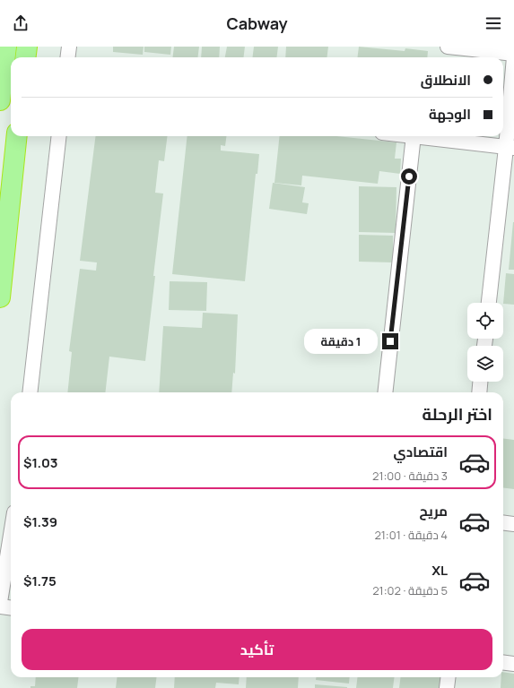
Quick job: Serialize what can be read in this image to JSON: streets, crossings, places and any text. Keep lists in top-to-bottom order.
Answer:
{
  "page": {
    "header": "Cabway",
    "banner": ["الانطلاق", "الوجهة"],
    "bubble": "1 دقيقة",
    "heading": "اختر الرحلة",
    "list": [
      {
        "name": "اقتصادي",
        "note": "3 دقيقة · 21:00",
        "value": "$1.03"
      },
      {
        "name": "مريح",
        "note": "4 دقيقة · 21:01",
        "value": "$1.39"
      },
      {
        "name": "XL",
        "note": "5 دقيقة · 21:02",
        "value": "$1.75"
      }
    ],
    "buttons": "تأكيد"
  }
}
